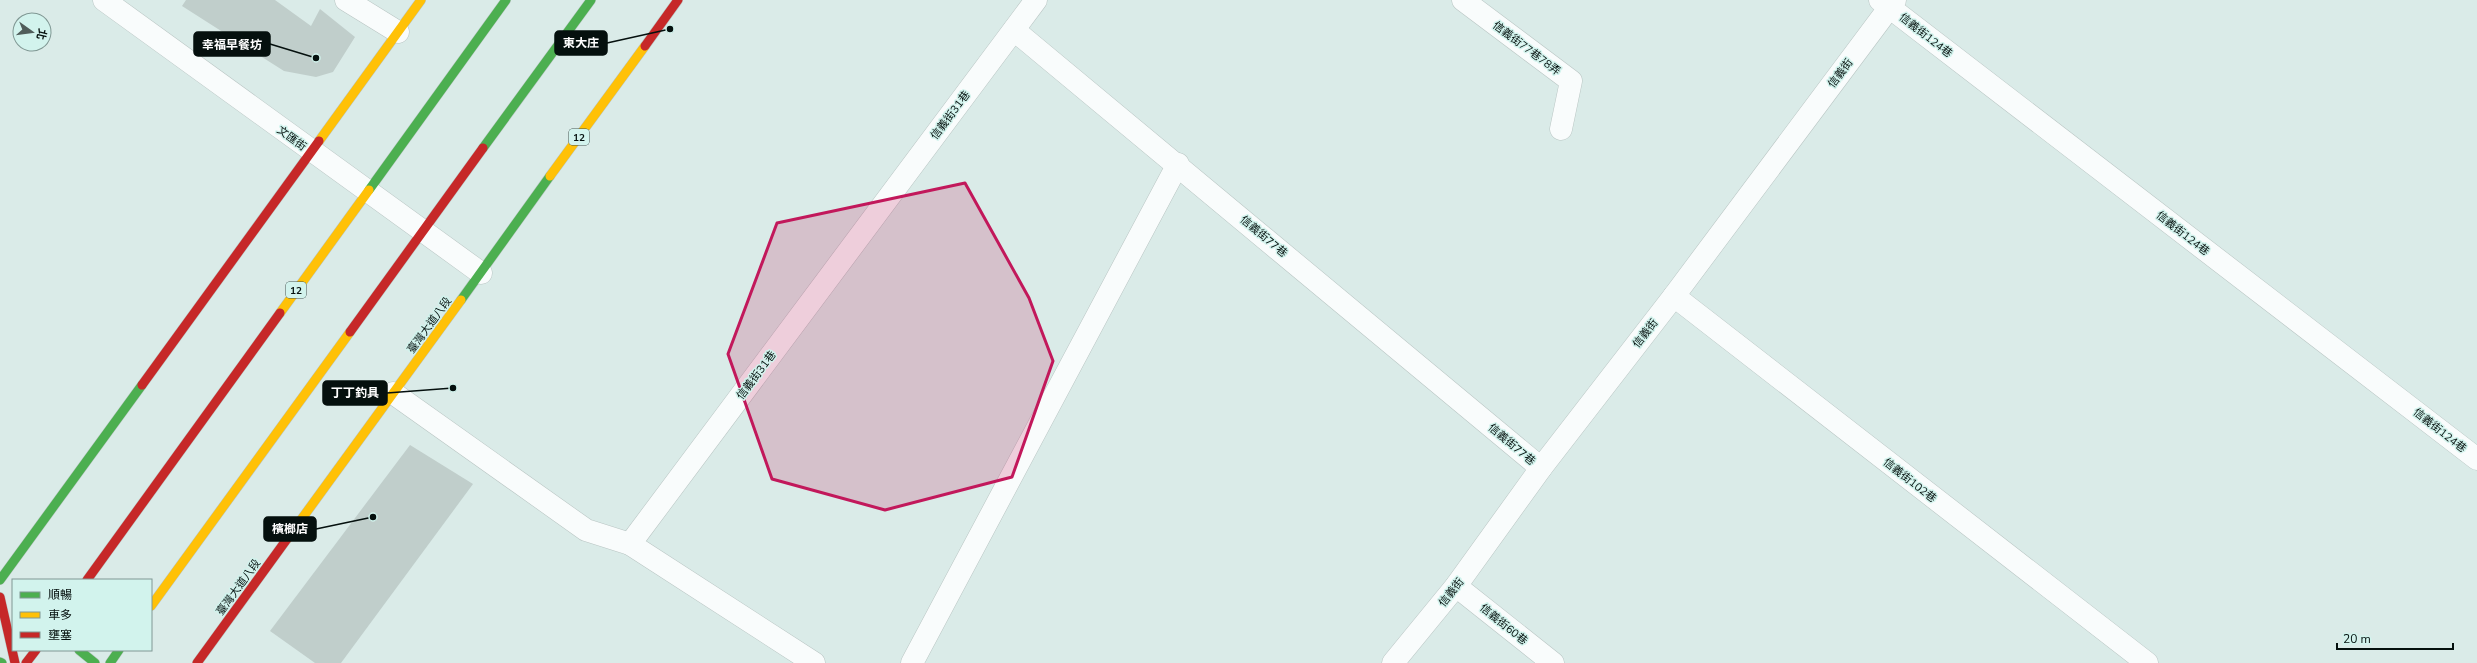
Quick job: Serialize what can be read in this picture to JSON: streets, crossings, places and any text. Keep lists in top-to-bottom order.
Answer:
{
  "streets": {
    "main road": ["12", "臺灣大道八段"],
    "street": [
      "信義街124巷",
      "信義街77巷78弄",
      "信義街",
      "信義街31巷",
      "文匯街",
      "信義街77巷",
      "信義街102巷",
      "信義街60巷"
    ]
  },
  "crossings": [
    ["信義街124巷", "信義街"],
    ["信義街", "信義街77巷"],
    ["信義街", "信義街102巷"],
    ["信義街", "信義街60巷"],
    ["信義街31巷", "信義街77巷"],
    ["12", "文匯街"],
    ["文匯街", "臺灣大道八段"]
  ],
  "places": [
    "東大庄",
    "幸福早餐坊",
    "丁丁釣具",
    "檳榔店"
  ],
  "legend": ["順暢", "車多", "壅塞"],
  "scale_bar": "20 m",
  "north": "right"
}
